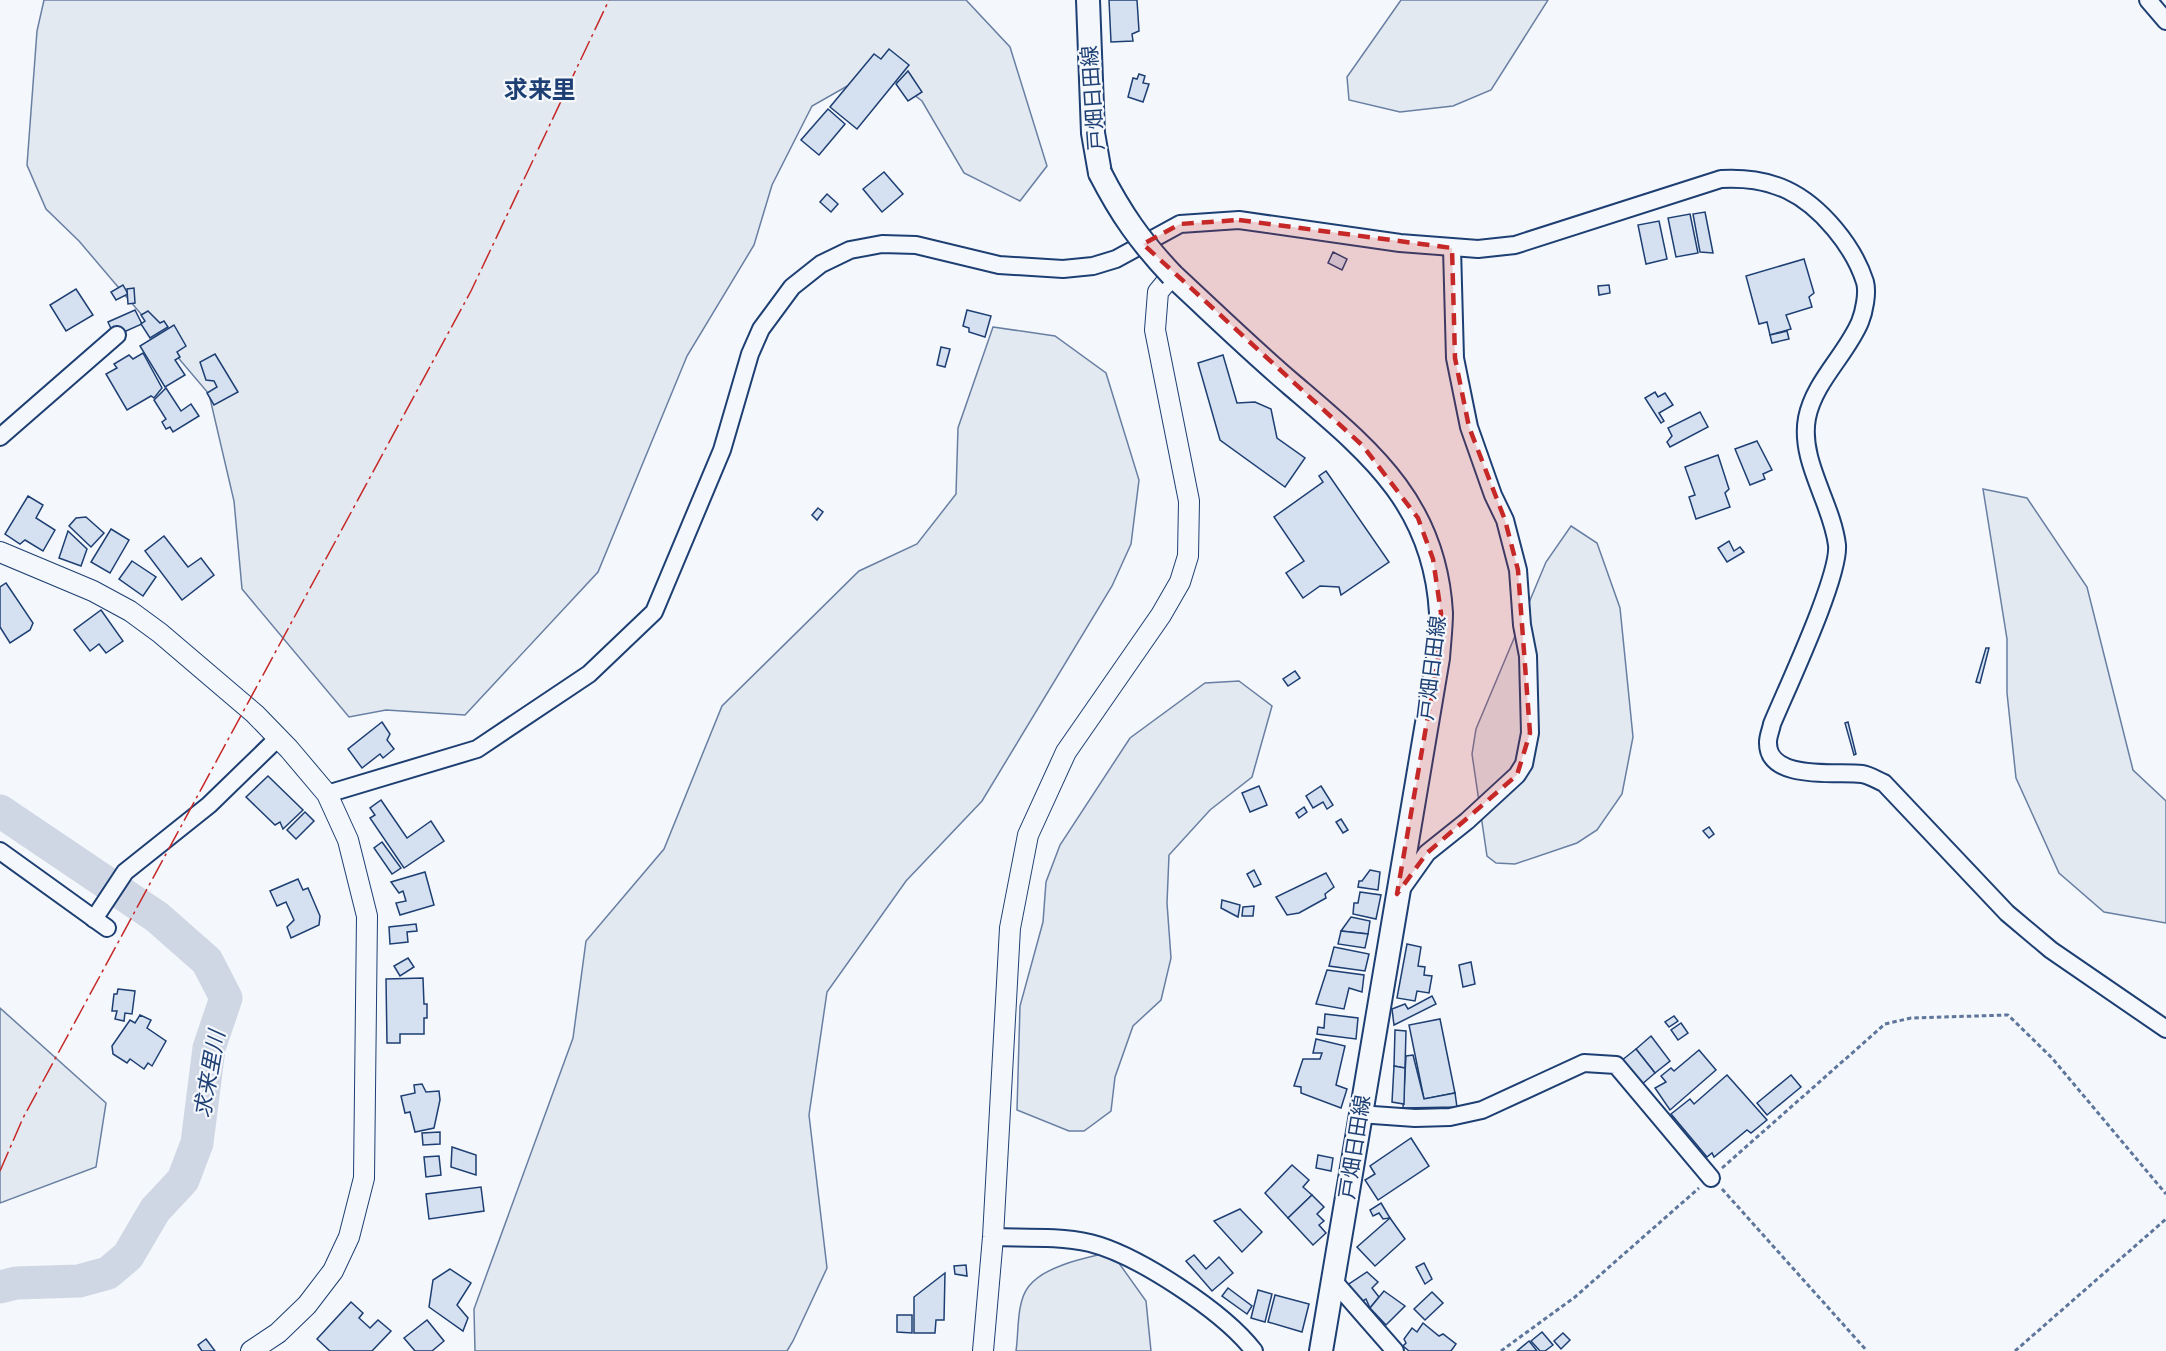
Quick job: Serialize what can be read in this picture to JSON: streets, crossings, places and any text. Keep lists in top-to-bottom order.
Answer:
{
  "streets": {
    "main road": ["戸畑日田線"]
  },
  "districts": ["求来里"],
  "water": ["求来里川"]
}
